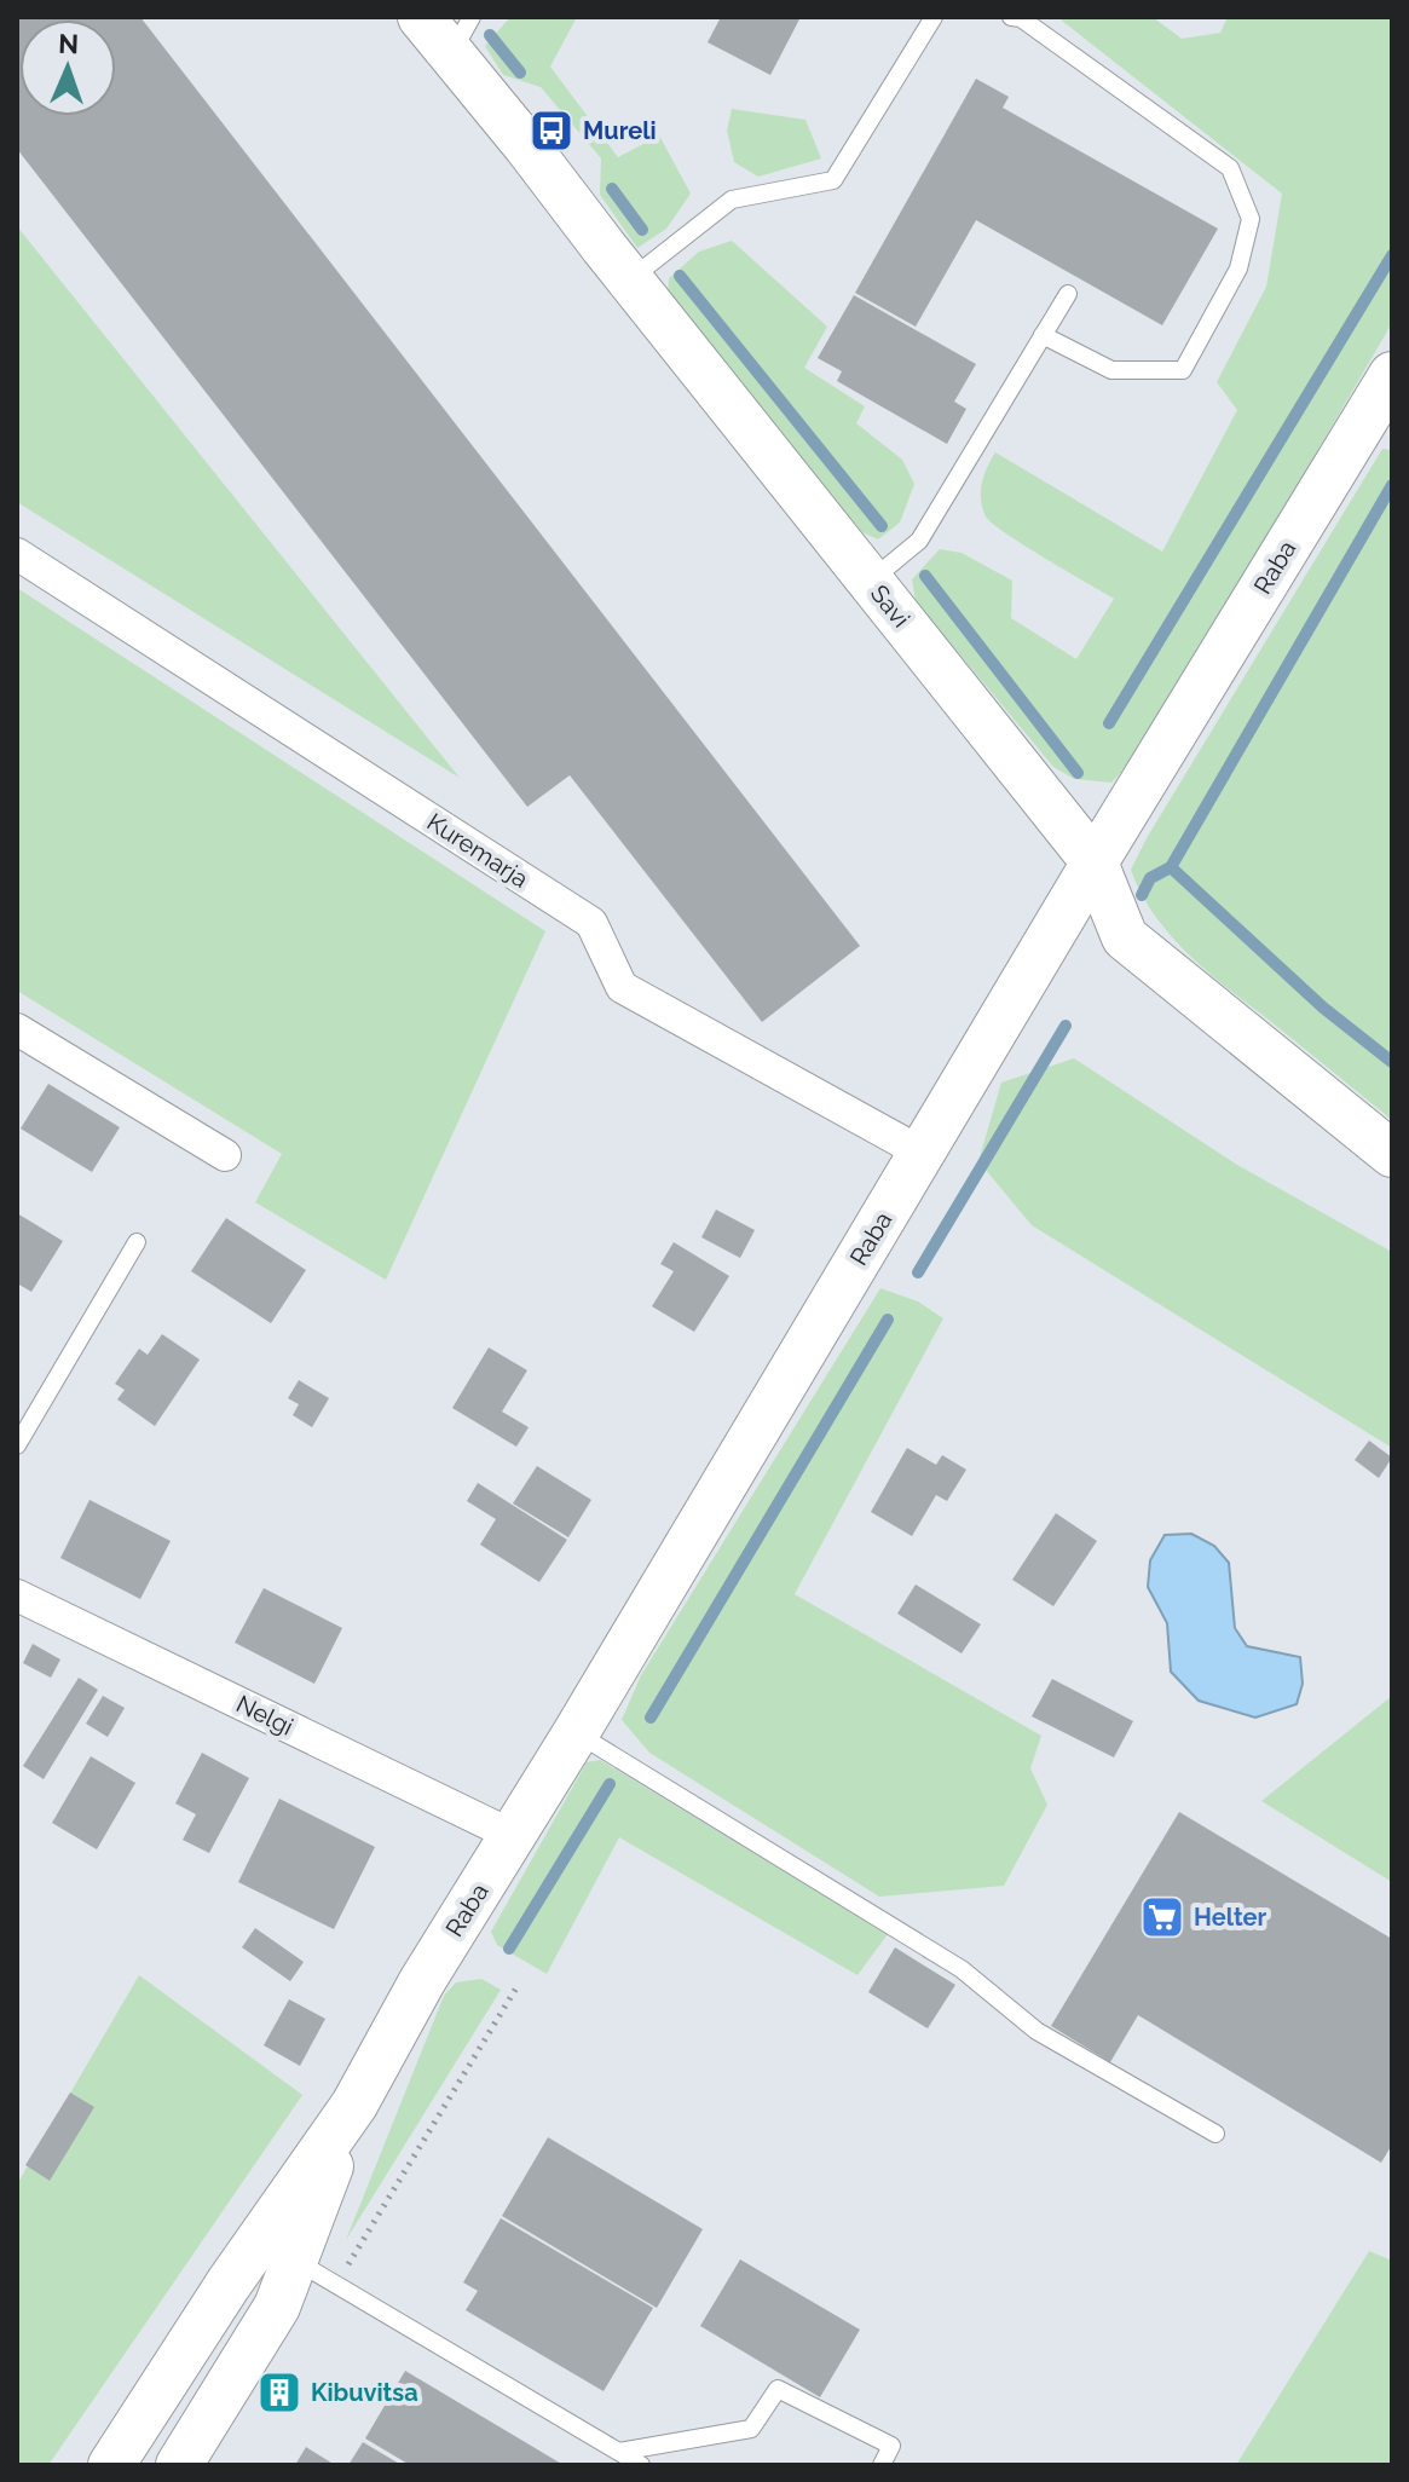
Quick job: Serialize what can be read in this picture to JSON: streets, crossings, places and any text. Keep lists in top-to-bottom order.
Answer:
{
  "streets": {
    "street": [
      "Raba",
      "Savi",
      "Kuremarja",
      "Nelgi"
    ]
  },
  "crossings": [
    ["Raba", "Savi"],
    ["Raba", "Kuremarja"],
    ["Raba", "Nelgi"]
  ],
  "places": {
    "bus stop": ["Mureli"],
    "supermarket": ["Helter"],
    "building": ["Kibuvitsa"]
  },
  "north": "top"
}
